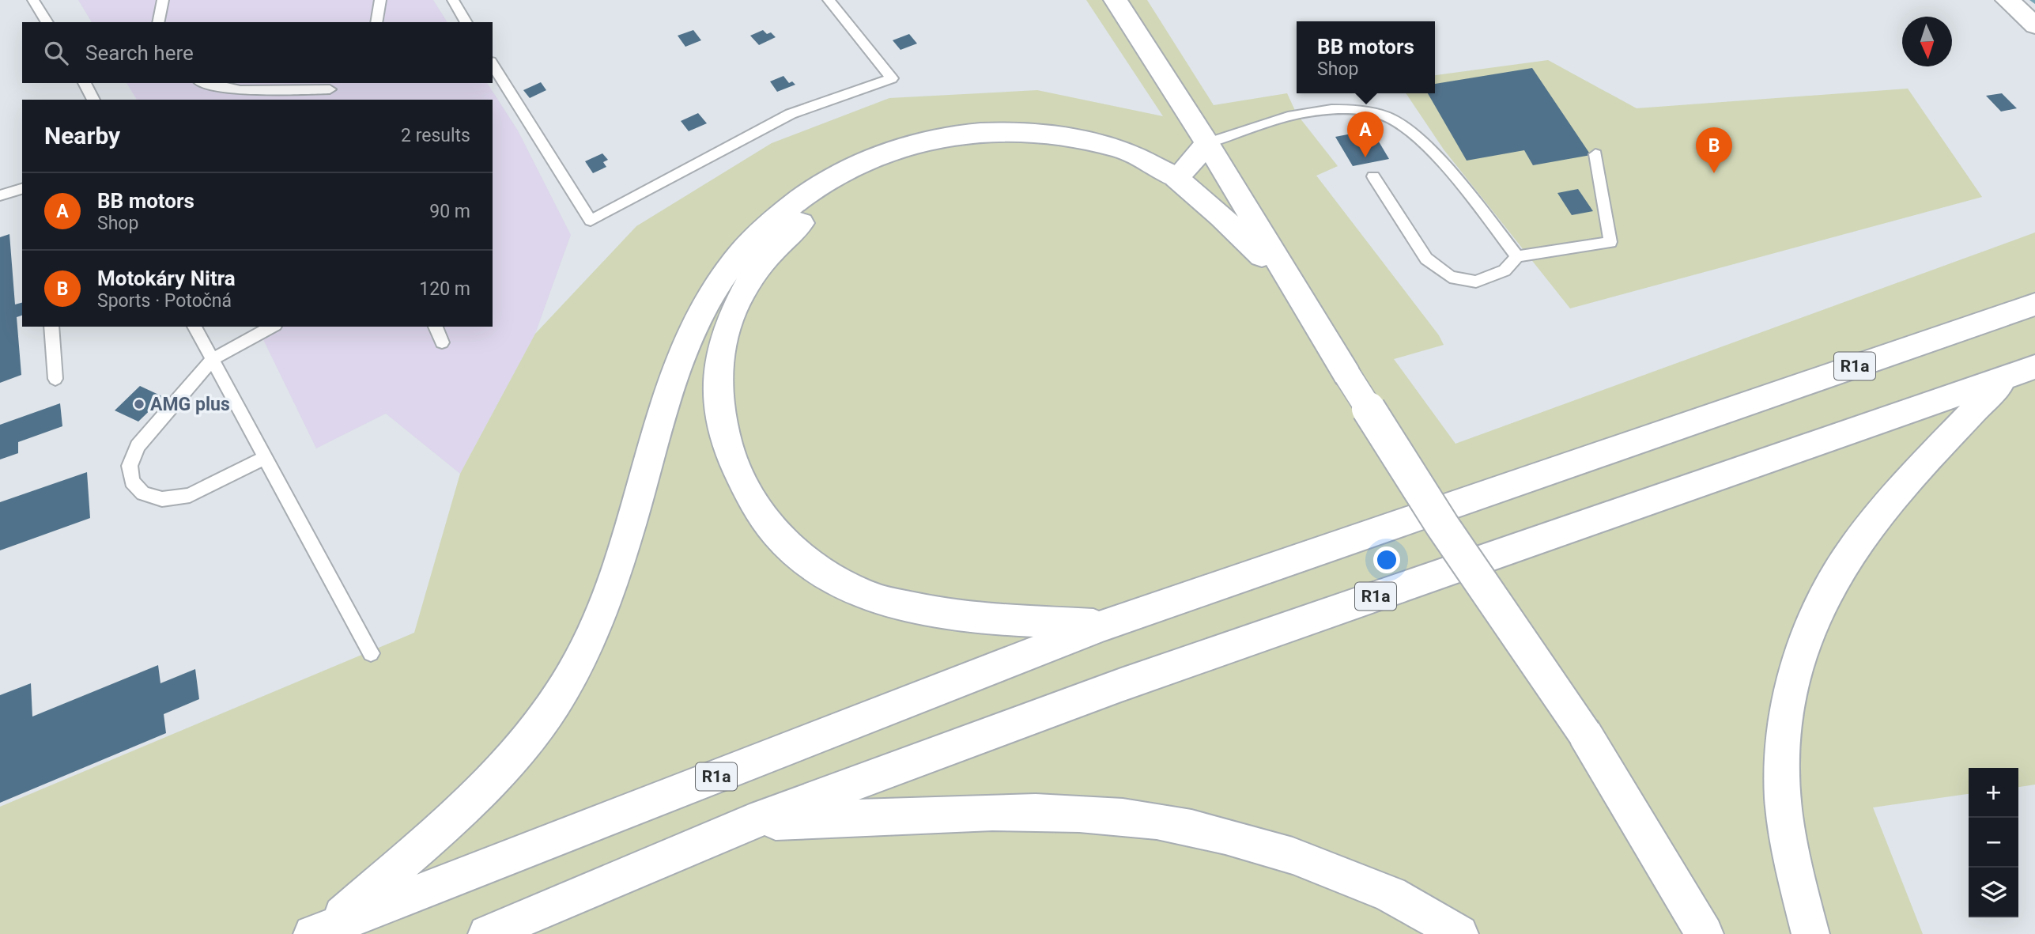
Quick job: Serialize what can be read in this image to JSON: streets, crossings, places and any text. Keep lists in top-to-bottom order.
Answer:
{
  "streets": {
    "main road": ["R1a"]
  },
  "places": ["AMG plus"],
  "north": "bottom",
  "page": {
    "popup": ["BB motors", "Shop"],
    "search": "Search here",
    "heading": ["Nearby", "2 results"],
    "pins": ["A", "B"],
    "list": [
      {
        "mark": "A",
        "name": "BB motors",
        "note": "Shop",
        "value": "90 m"
      },
      {
        "mark": "B",
        "name": "Motokáry Nitra",
        "note": "Sports · Potočná",
        "value": "120 m"
      }
    ],
    "map_buttons": ["+", "−"]
  }
}
